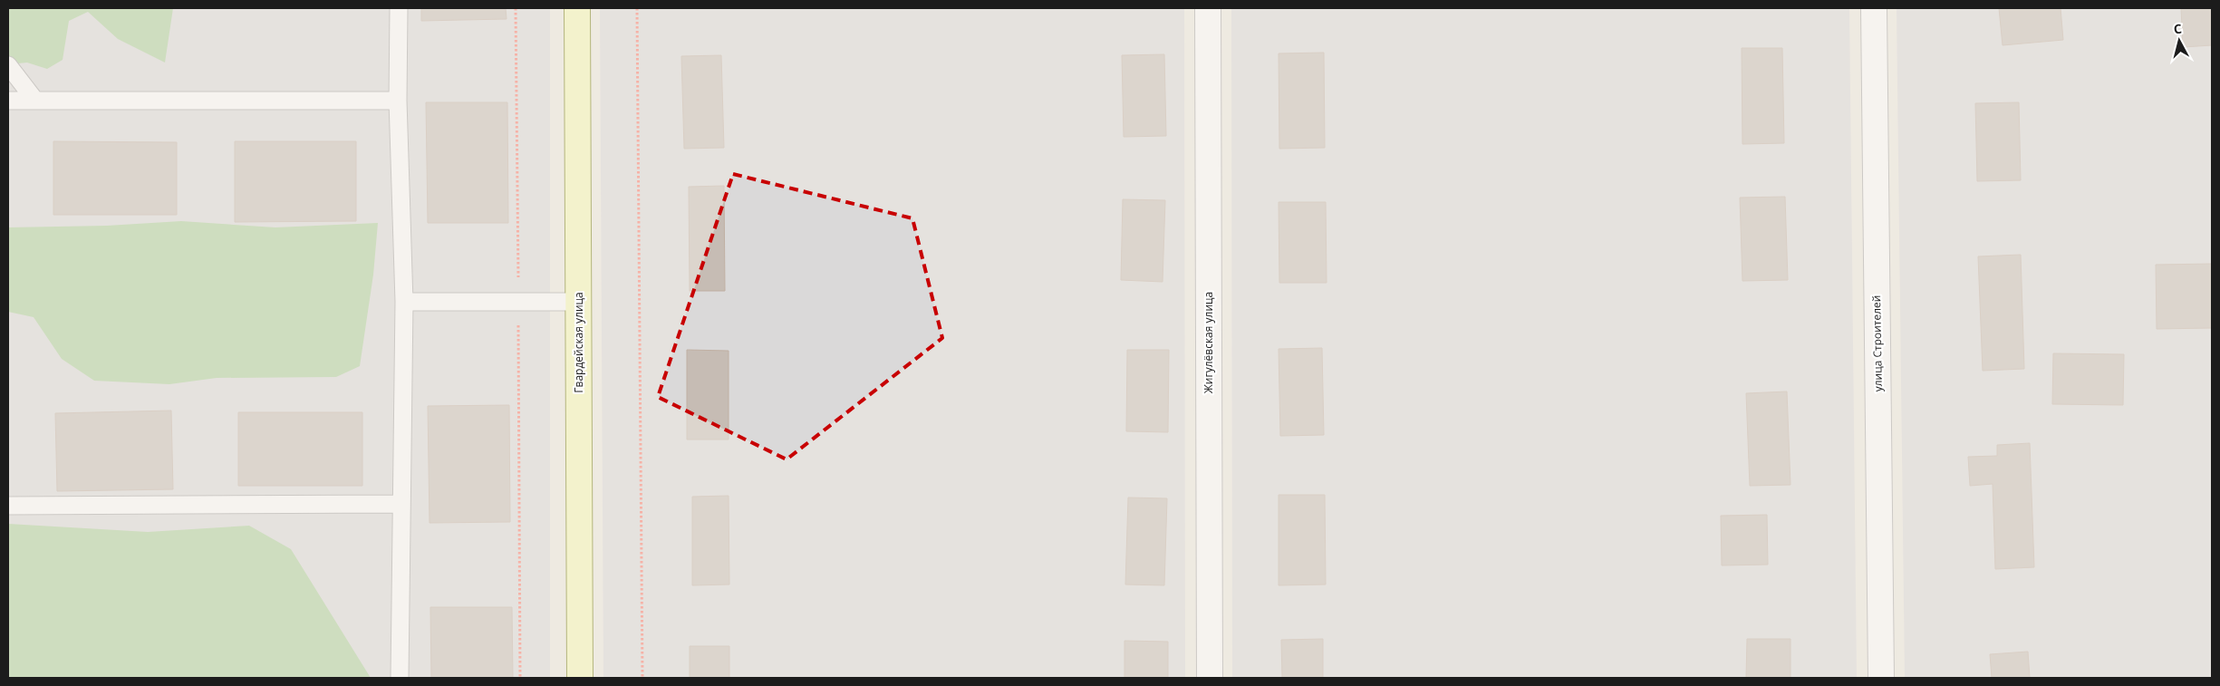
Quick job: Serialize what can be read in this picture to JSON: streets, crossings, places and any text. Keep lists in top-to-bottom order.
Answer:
{
  "streets": {
    "main road": ["Гвардейская улица"],
    "street": ["Жигулёвская улица", "улица Строителей"]
  },
  "north": "top"
}
